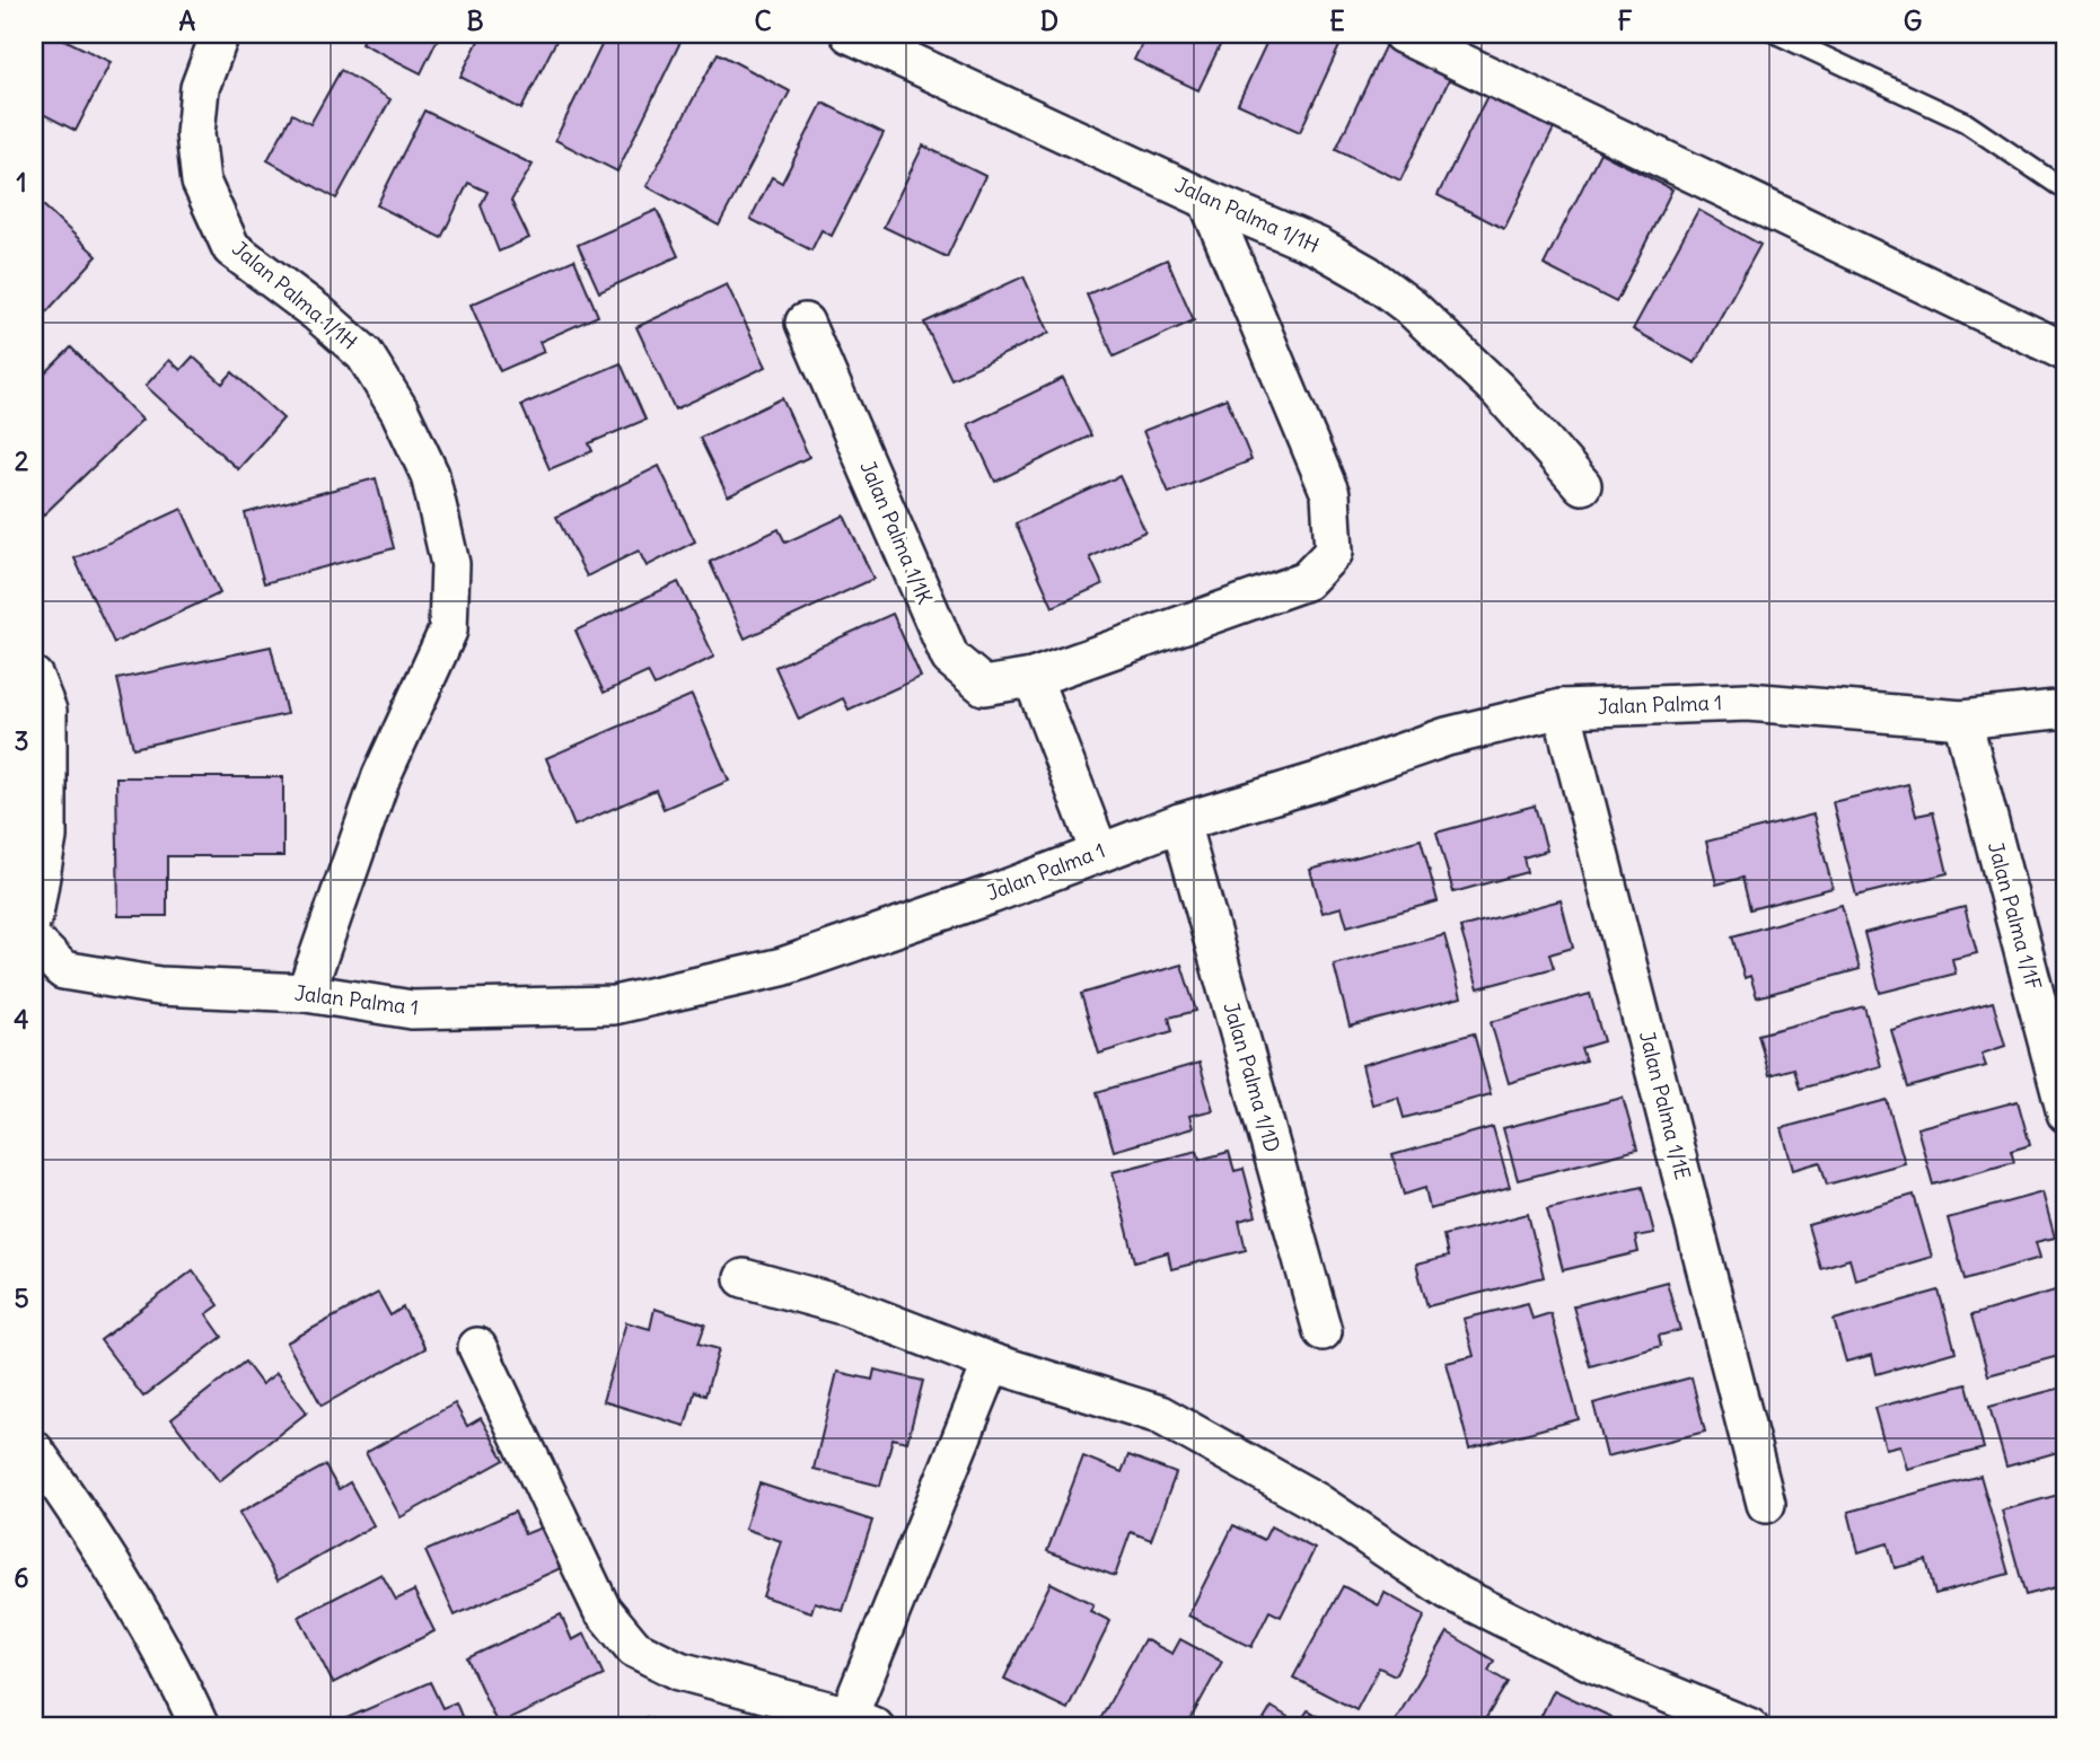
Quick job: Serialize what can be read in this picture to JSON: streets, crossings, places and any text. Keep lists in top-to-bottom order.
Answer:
{
  "streets": {
    "street": [
      "Jalan Palma 1/1H",
      "Jalan Palma 1/1K",
      "Jalan Palma 1",
      "Jalan Palma 1/1F",
      "Jalan Palma 1/1D",
      "Jalan Palma 1/1E"
    ]
  },
  "crossings": [
    ["Jalan Palma 1/1H", "Jalan Palma 1/1K"],
    ["Jalan Palma 1/1H", "Jalan Palma 1"],
    ["Jalan Palma 1", "Jalan Palma 1/1F"],
    ["Jalan Palma 1", "Jalan Palma 1/1D"],
    ["Jalan Palma 1", "Jalan Palma 1/1E"]
  ],
  "grid": {
    "columns": [
      "A",
      "B",
      "C",
      "D",
      "E",
      "F",
      "G"
    ],
    "rows": [
      "1",
      "2",
      "3",
      "4",
      "5",
      "6"
    ]
  }
}
